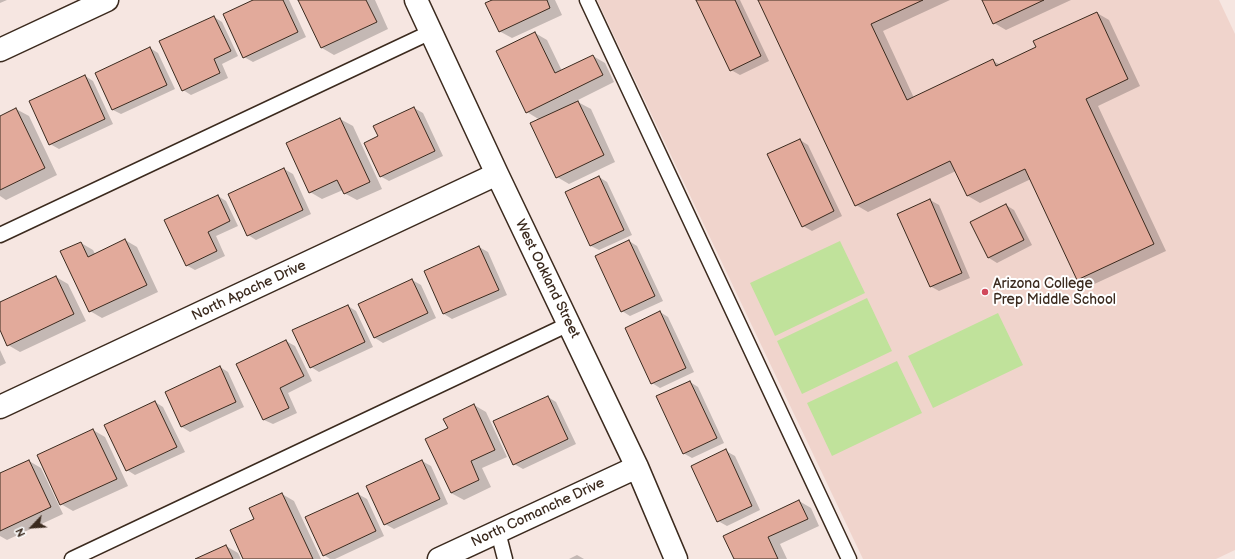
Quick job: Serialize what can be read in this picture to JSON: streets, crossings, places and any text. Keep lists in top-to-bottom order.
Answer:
{
  "streets": {
    "street": ["West Oakland Street", "North Apache Drive", "North Comanche Drive"]
  },
  "crossings": [
    ["West Oakland Street", "North Apache Drive"],
    ["West Oakland Street", "North Comanche Drive"]
  ],
  "places": ["Arizona College Prep Middle School"],
  "north": "bottom left"
}
